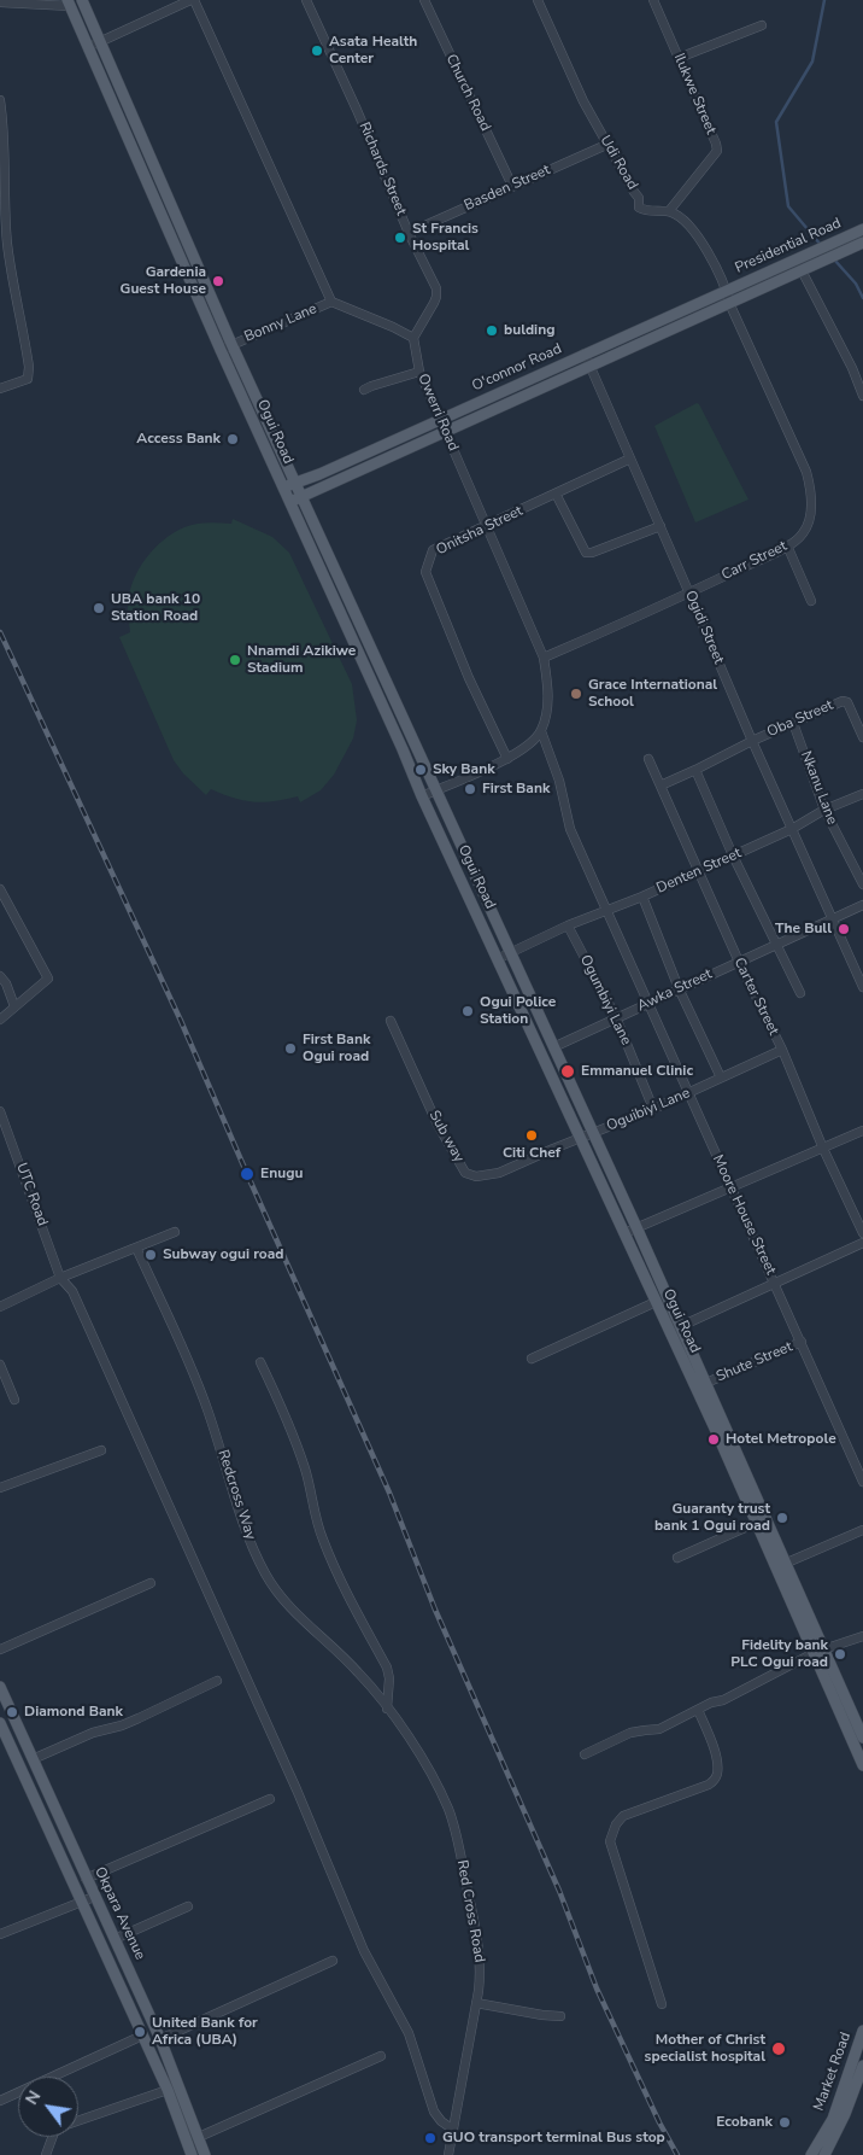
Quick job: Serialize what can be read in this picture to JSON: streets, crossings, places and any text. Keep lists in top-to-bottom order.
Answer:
{
  "streets": {
    "main road": [
      "Presidential Road",
      "O'connor Road",
      "Ogui Road",
      "Okpara Avenue",
      "Market Road"
    ],
    "street": [
      "Church Road",
      "Ilukwe Street",
      "Udi Road",
      "Richards Street",
      "Basden Street",
      "Bonny Lane",
      "Owerri Road",
      "Onitsha Street",
      "Carr Street",
      "Ogidi Street",
      "Oba Street",
      "Nkanu Lane",
      "Denten Street",
      "Awka Street",
      "Carter Street",
      "Ogumbiyi Lane",
      "Oguibiyi Lane",
      "Sub way",
      "UTC Road",
      "Moore House Street",
      "Shute Street",
      "Redcross Way",
      "Red Cross Road"
    ]
  },
  "crossings": [
    ["Church Road", "Basden Street"],
    ["Ilukwe Street", "Udi Road"],
    ["Udi Road", "Basden Street"],
    ["Richards Street", "Basden Street"],
    ["Richards Street", "Owerri Road"],
    ["Presidential Road", "O'connor Road"],
    ["Presidential Road", "Carr Street"],
    ["Bonny Lane", "Ogui Road"],
    ["O'connor Road", "Owerri Road"],
    ["O'connor Road", "Carr Street"],
    ["O'connor Road", "Ogidi Street"],
    ["Owerri Road", "Onitsha Street"],
    ["Owerri Road", "Carr Street"],
    ["Ogui Road", "Denten Street"],
    ["Ogui Road", "Awka Street"],
    ["Ogui Road", "Oguibiyi Lane"],
    ["Ogui Road", "Sub way"],
    ["Ogui Road", "Shute Street"],
    ["Onitsha Street", "Ogidi Street"],
    ["Carr Street", "Ogidi Street"],
    ["Ogidi Street", "Oba Street"],
    ["Ogidi Street", "Denten Street"],
    ["Ogidi Street", "Awka Street"],
    ["Oba Street", "Nkanu Lane"],
    ["Oba Street", "Carter Street"],
    ["Nkanu Lane", "Denten Street"],
    ["Denten Street", "Carter Street"],
    ["Denten Street", "Ogumbiyi Lane"],
    ["Denten Street", "Moore House Street"],
    ["Awka Street", "Carter Street"],
    ["Awka Street", "Ogumbiyi Lane"],
    ["Awka Street", "Moore House Street"],
    ["Carter Street", "Oguibiyi Lane"],
    ["Ogumbiyi Lane", "Oguibiyi Lane"],
    ["Oguibiyi Lane", "Sub way"],
    ["Oguibiyi Lane", "Moore House Street"],
    ["UTC Road", "Red Cross Road"],
    ["Moore House Street", "Shute Street"],
    ["Redcross Way", "Red Cross Road"]
  ],
  "places": [
    "Asata Health Center",
    "St Francis Hospital",
    "Gardenia Guest House",
    "bulding",
    "Access Bank",
    "UBA bank 10 Station Road",
    "Nnamdi Azikiwe Stadium",
    "Grace International School",
    "Sky Bank",
    "First Bank",
    "The Bull",
    "Ogui Police Station",
    "First Bank Ogui road",
    "Emmanuel Clinic",
    "Citi Chef",
    "Enugu",
    "Subway ogui road",
    "Hotel Metropole",
    "Guaranty trust bank 1 Ogui road",
    "Fidelity bank PLC Ogui road",
    "Diamond Bank",
    "United Bank for Africa (UBA)",
    "Mother of Christ specialist hospital",
    "Ecobank",
    "GUO transport terminal Bus stop"
  ],
  "north": "top left"
}
